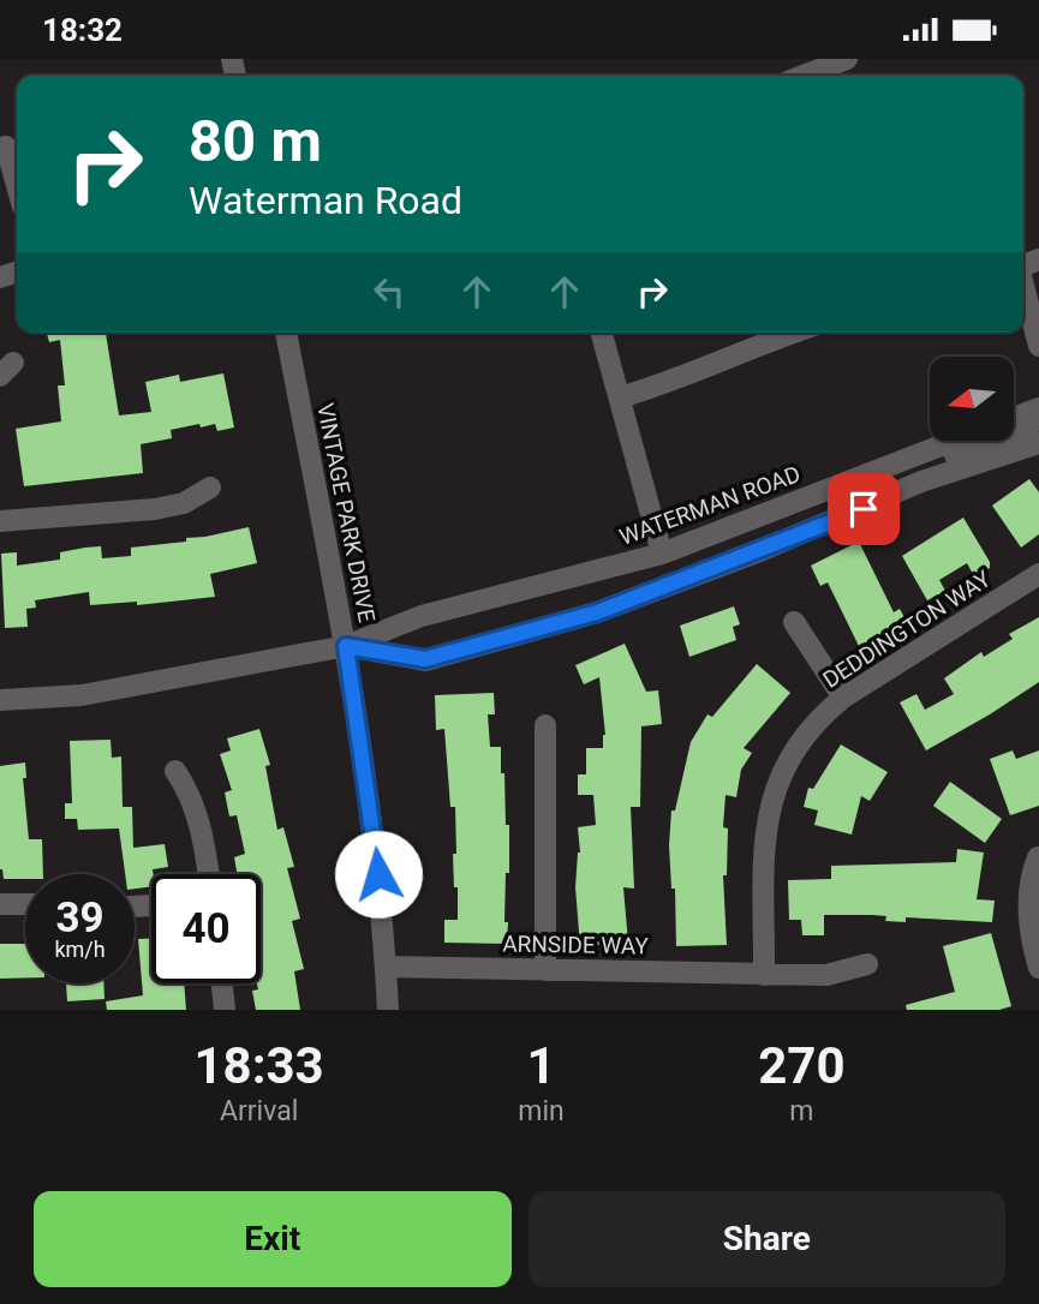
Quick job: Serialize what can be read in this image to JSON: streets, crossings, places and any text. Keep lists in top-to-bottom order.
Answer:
{
  "streets": {
    "street": [
      "WATERMAN ROAD",
      "VINTAGE PARK DRIVE",
      "DEDDINGTON WAY",
      "ARNSIDE WAY"
    ]
  },
  "crossings": [
    ["WATERMAN ROAD", "VINTAGE PARK DRIVE"],
    ["VINTAGE PARK DRIVE", "ARNSIDE WAY"],
    ["DEDDINGTON WAY", "ARNSIDE WAY"]
  ],
  "north": "left",
  "page": {
    "status": "18:32",
    "turn": ["80 m", "Waterman Road"],
    "speed": "39 km/h",
    "limit": "40",
    "eta": [
      "18:33",
      "Arrival",
      "1",
      "min",
      "270",
      "m"
    ],
    "buttons": ["Exit", "Share"]
  }
}
